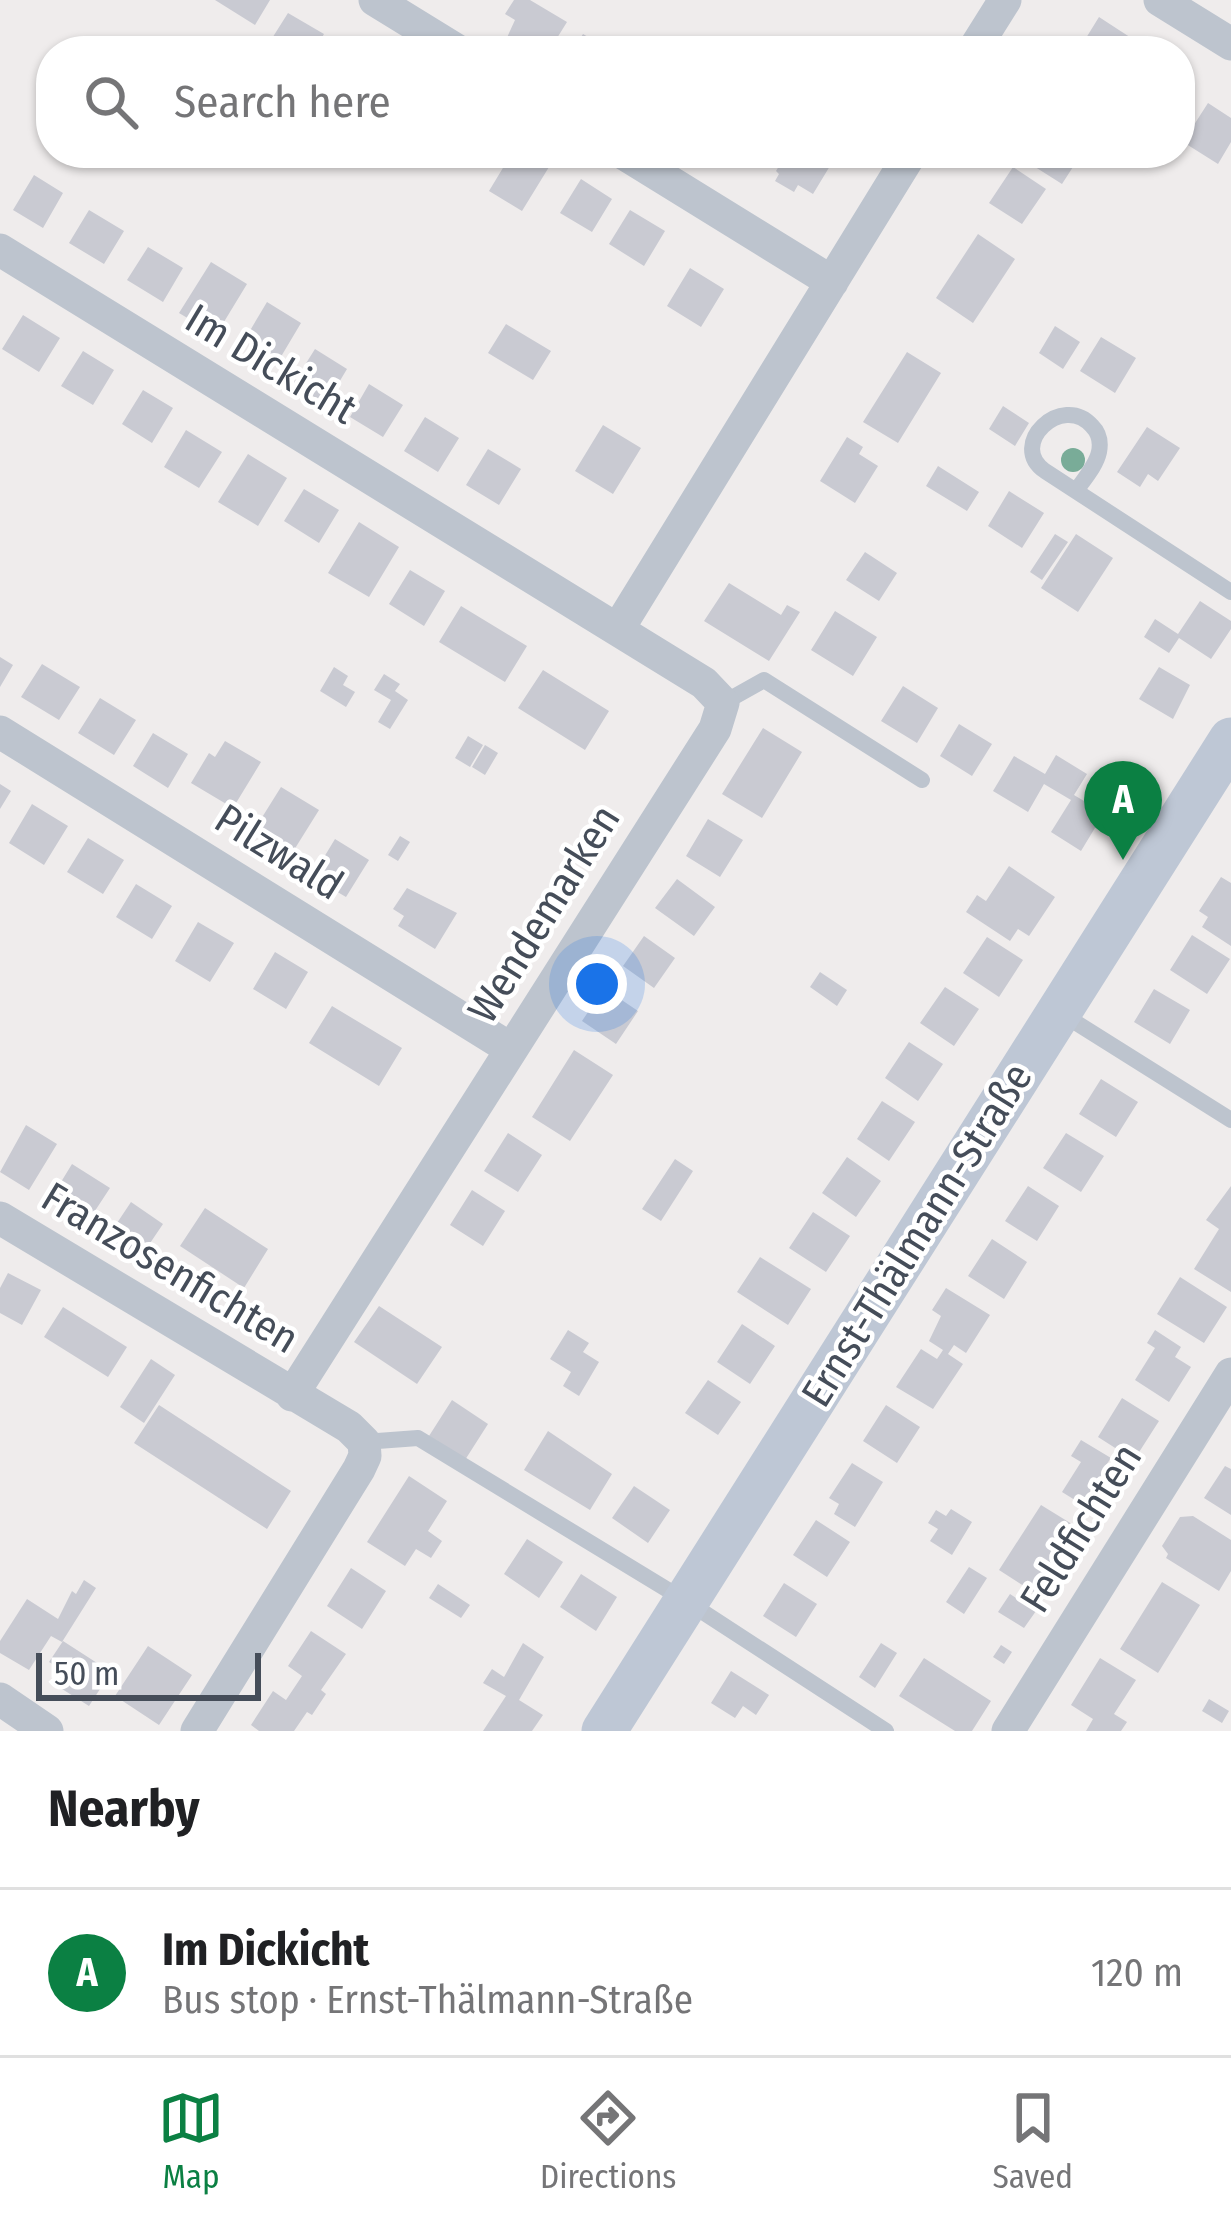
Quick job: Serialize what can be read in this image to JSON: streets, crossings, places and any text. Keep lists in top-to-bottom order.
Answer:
{
  "streets": {
    "street": [
      "Im Dickicht",
      "Pilzwald",
      "Wendemarken",
      "Ernst-Thälmann-Straße",
      "Franzosenfichten",
      "Feldfichten"
    ]
  },
  "crossings": [
    ["Pilzwald", "Wendemarken"],
    ["Wendemarken", "Franzosenfichten"]
  ],
  "scale_bar": "50 m",
  "page": {
    "search": "Search here",
    "pins": "A",
    "scale": "50 m",
    "heading": "Nearby",
    "list": [
      {
        "mark": "A",
        "name": "Im Dickicht",
        "note": "Bus stop · Ernst-Thälmann-Straße",
        "value": "120 m"
      }
    ],
    "nav": ["Map", "Directions", "Saved"]
  }
}
